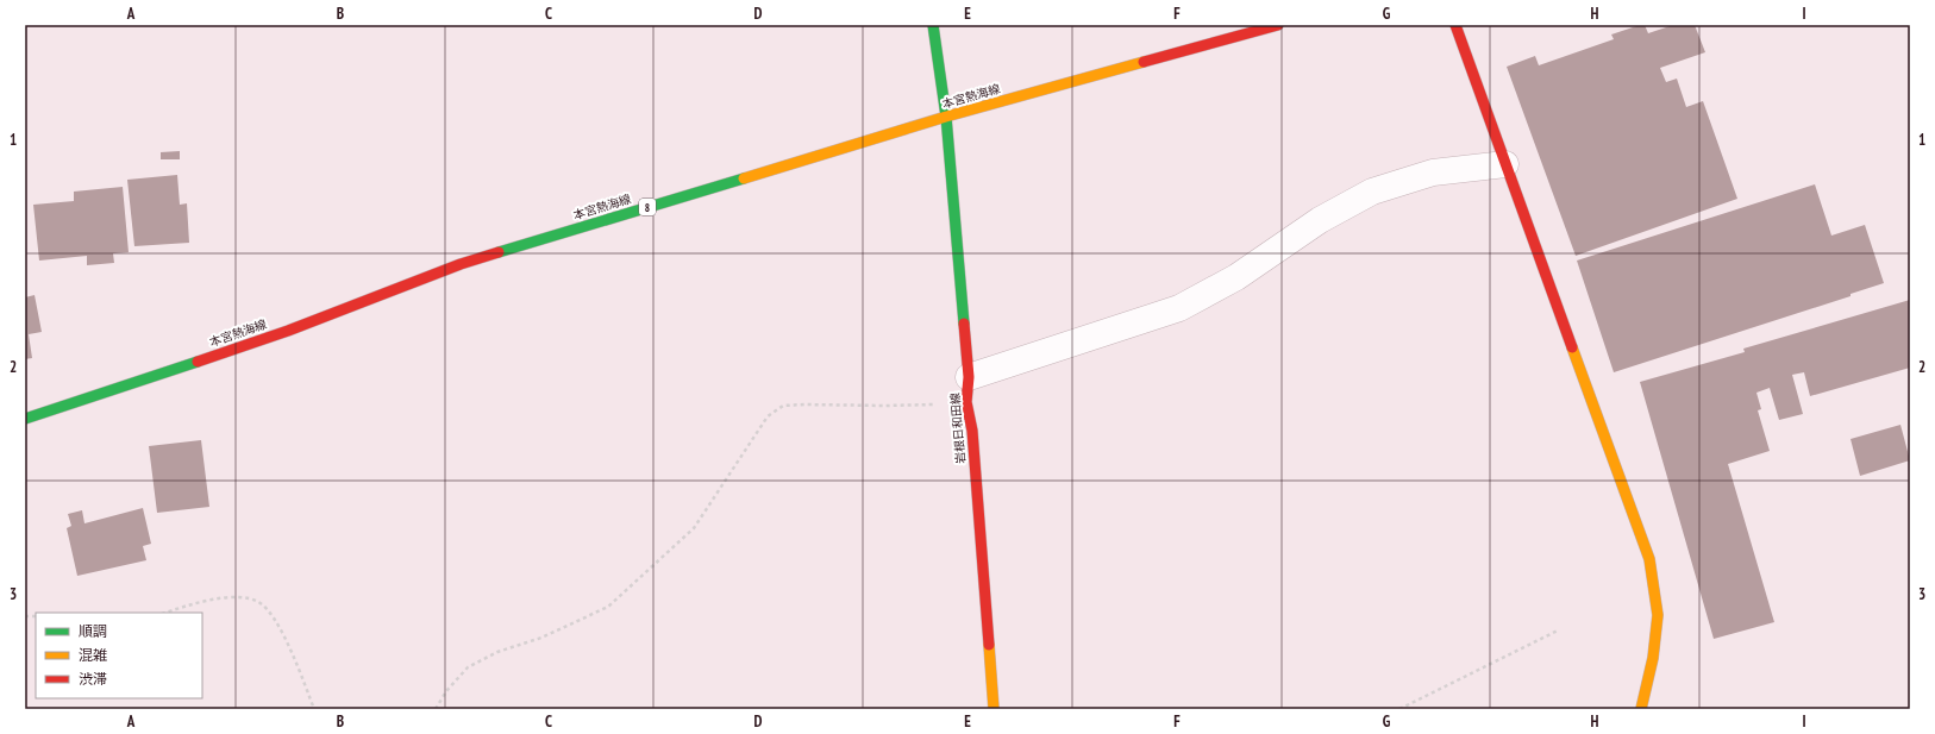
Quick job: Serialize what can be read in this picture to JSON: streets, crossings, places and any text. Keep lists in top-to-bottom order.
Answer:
{
  "streets": {
    "main road": ["本宮熱海線", "8", "岩根日和田線"]
  },
  "crossings": [
    ["本宮熱海線", "岩根日和田線"]
  ],
  "legend": ["順調", "混雑", "渋滞"],
  "grid": {
    "columns": [
      "A",
      "B",
      "C",
      "D",
      "E",
      "F",
      "G",
      "H",
      "I"
    ],
    "rows": ["1", "2", "3"]
  }
}
